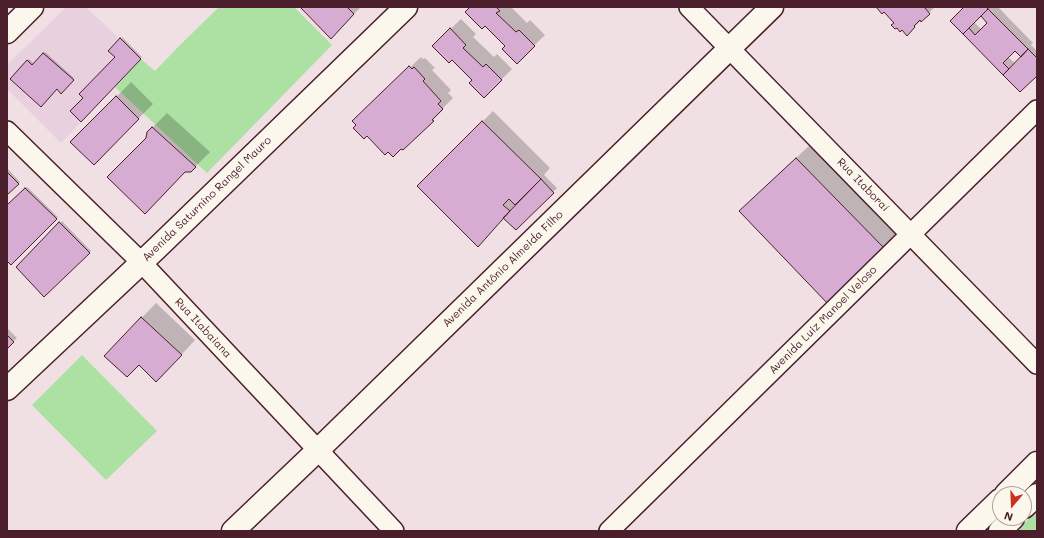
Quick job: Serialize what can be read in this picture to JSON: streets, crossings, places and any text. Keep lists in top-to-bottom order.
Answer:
{
  "streets": {
    "street": [
      "Rua Itaboraí",
      "Avenida Saturnino Rangel Mauro",
      "Avenida Antônio Almeida Filho",
      "Avenida Luiz Manoel Veloso",
      "Rua Itabaiana"
    ]
  },
  "crossings": [
    ["Rua Itaboraí", "Avenida Antônio Almeida Filho"],
    ["Rua Itaboraí", "Avenida Luiz Manoel Veloso"],
    ["Avenida Saturnino Rangel Mauro", "Rua Itabaiana"],
    ["Avenida Antônio Almeida Filho", "Rua Itabaiana"]
  ],
  "north": "bottom"
}
